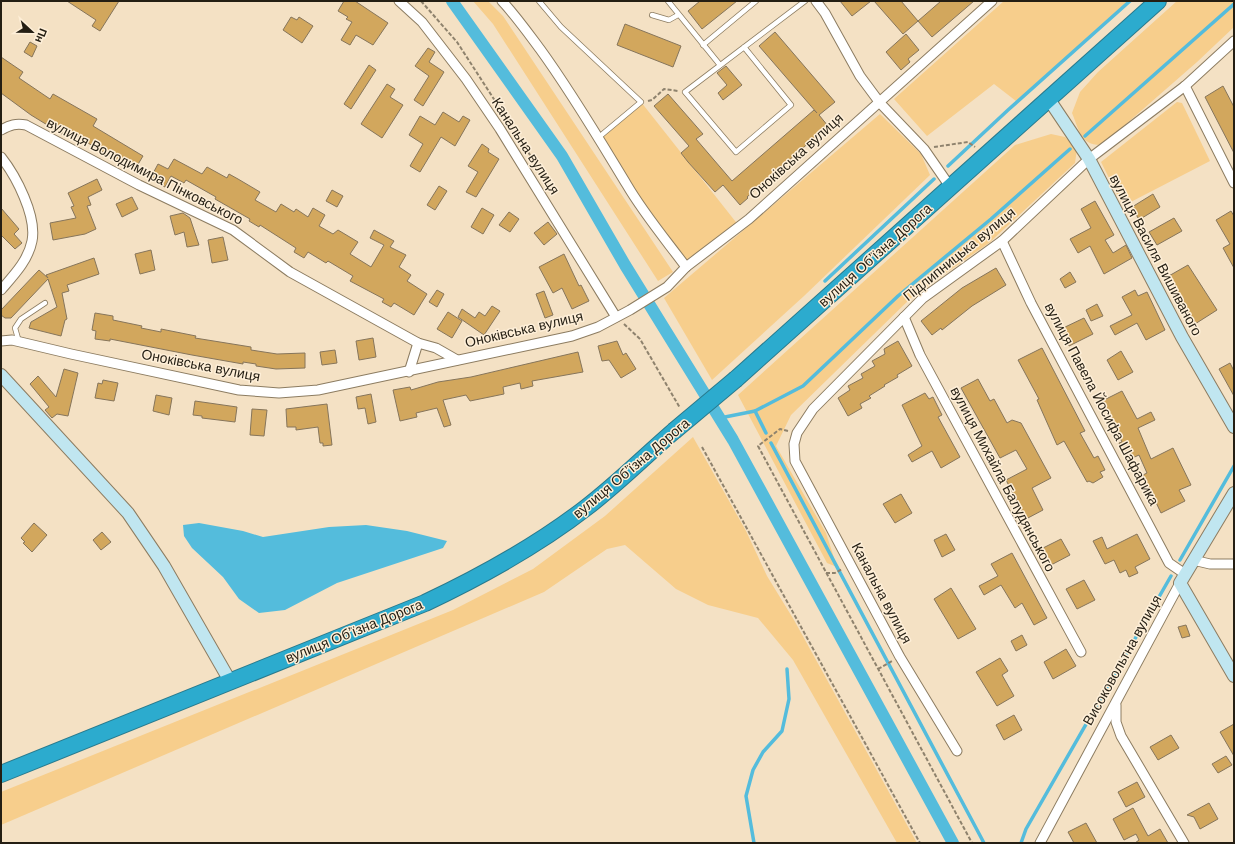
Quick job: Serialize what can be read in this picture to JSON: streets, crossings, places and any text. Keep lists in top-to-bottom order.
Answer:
{
  "streets": {
    "highway": ["вулиця Обʼїзна Дорога"],
    "street": [
      "Канальна вулиця",
      "Оноківська вулиця",
      "вулиця Володимира Пінковського",
      "Підлипницька вулиця",
      "вулиця Василя Вишиваного",
      "вулиця Павела Йосифа Шафарика",
      "вулиця Михайла Балудянського",
      "Високовольтна вулиця"
    ]
  },
  "crossings": [
    ["Канальна вулиця", "Оноківська вулиця"],
    ["Канальна вулиця", "Підлипницька вулиця"],
    ["Оноківська вулиця", "вулиця Володимира Пінковського"],
    ["Підлипницька вулиця", "вулиця Василя Вишиваного"],
    ["Підлипницька вулиця", "вулиця Павела Йосифа Шафарика"],
    ["Підлипницька вулиця", "вулиця Михайла Балудянського"],
    ["вулиця Обʼїзна Дорога", "вулиця Василя Вишиваного"],
    ["вулиця Павела Йосифа Шафарика", "Високовольтна вулиця"]
  ],
  "north": "right"
}
